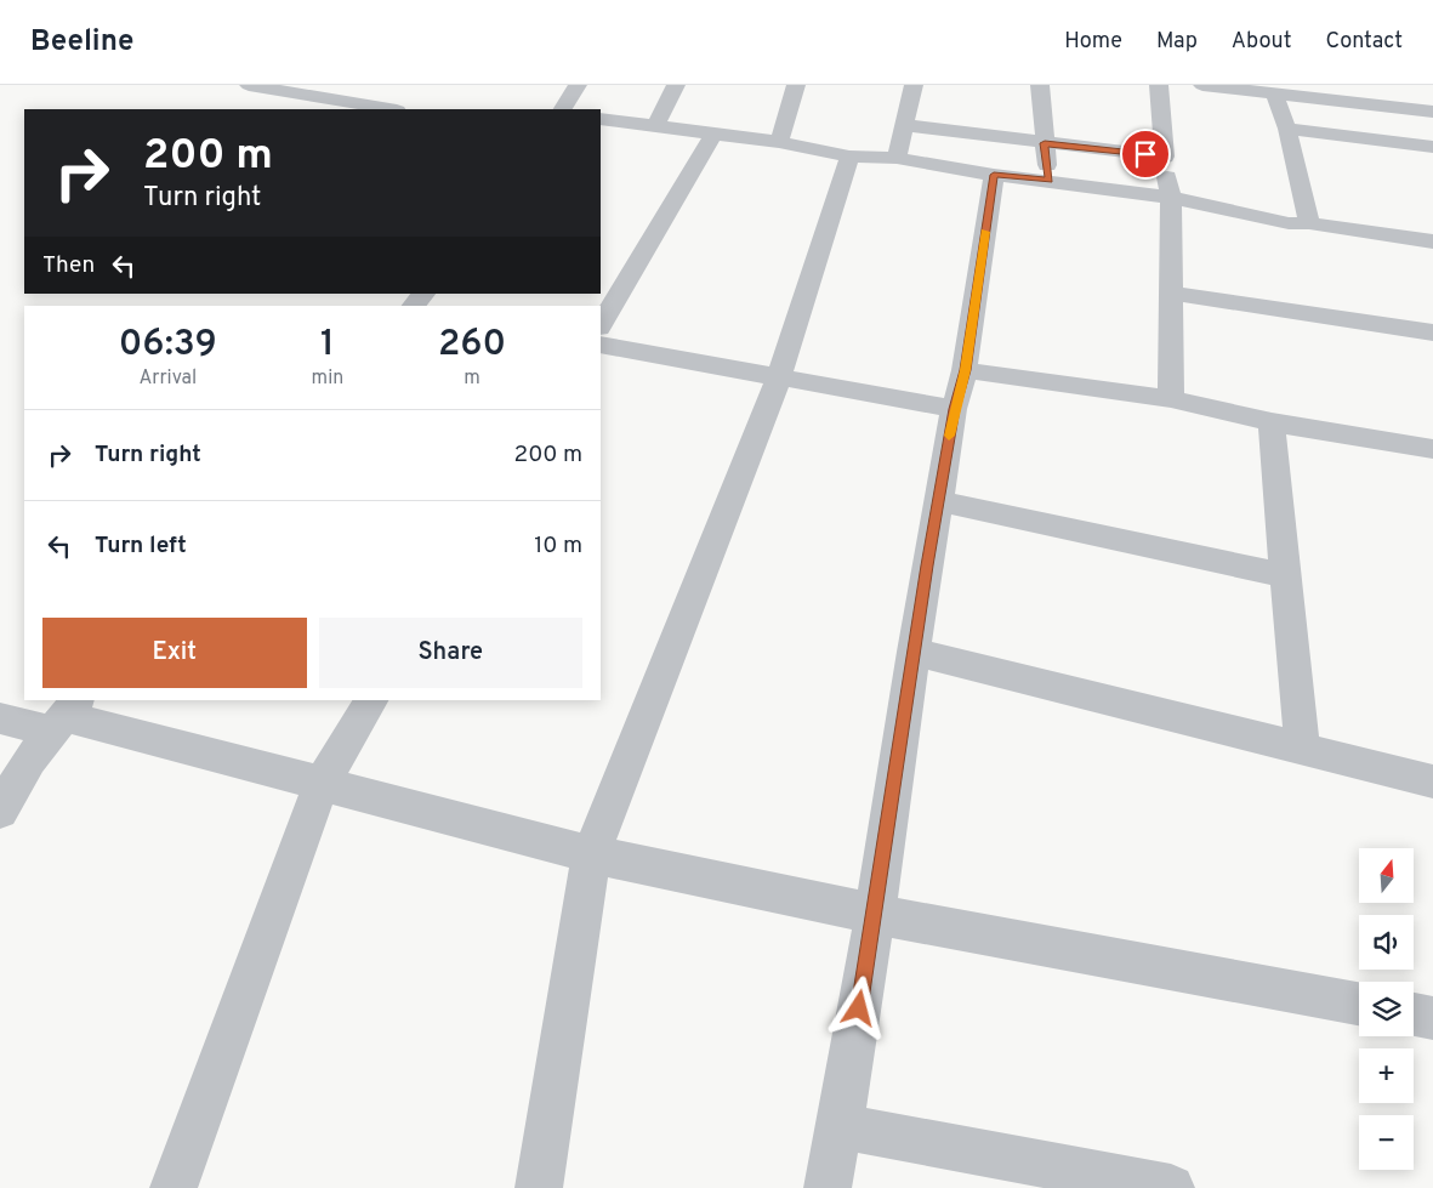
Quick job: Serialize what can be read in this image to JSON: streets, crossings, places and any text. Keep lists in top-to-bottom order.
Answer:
{
  "north": "top",
  "page": {
    "header": "Beeline",
    "nav": [
      "Home",
      "Map",
      "About",
      "Contact"
    ],
    "turn": ["200 m", "Turn right"],
    "then": "Then",
    "eta": [
      "06:39",
      "Arrival",
      "1",
      "min",
      "260",
      "m"
    ],
    "list": [
      {
        "name": "Turn right",
        "value": "200 m"
      },
      {
        "name": "Turn left",
        "value": "10 m"
      }
    ],
    "buttons": ["Exit", "Share"],
    "map_buttons": ["+", "−"]
  }
}
